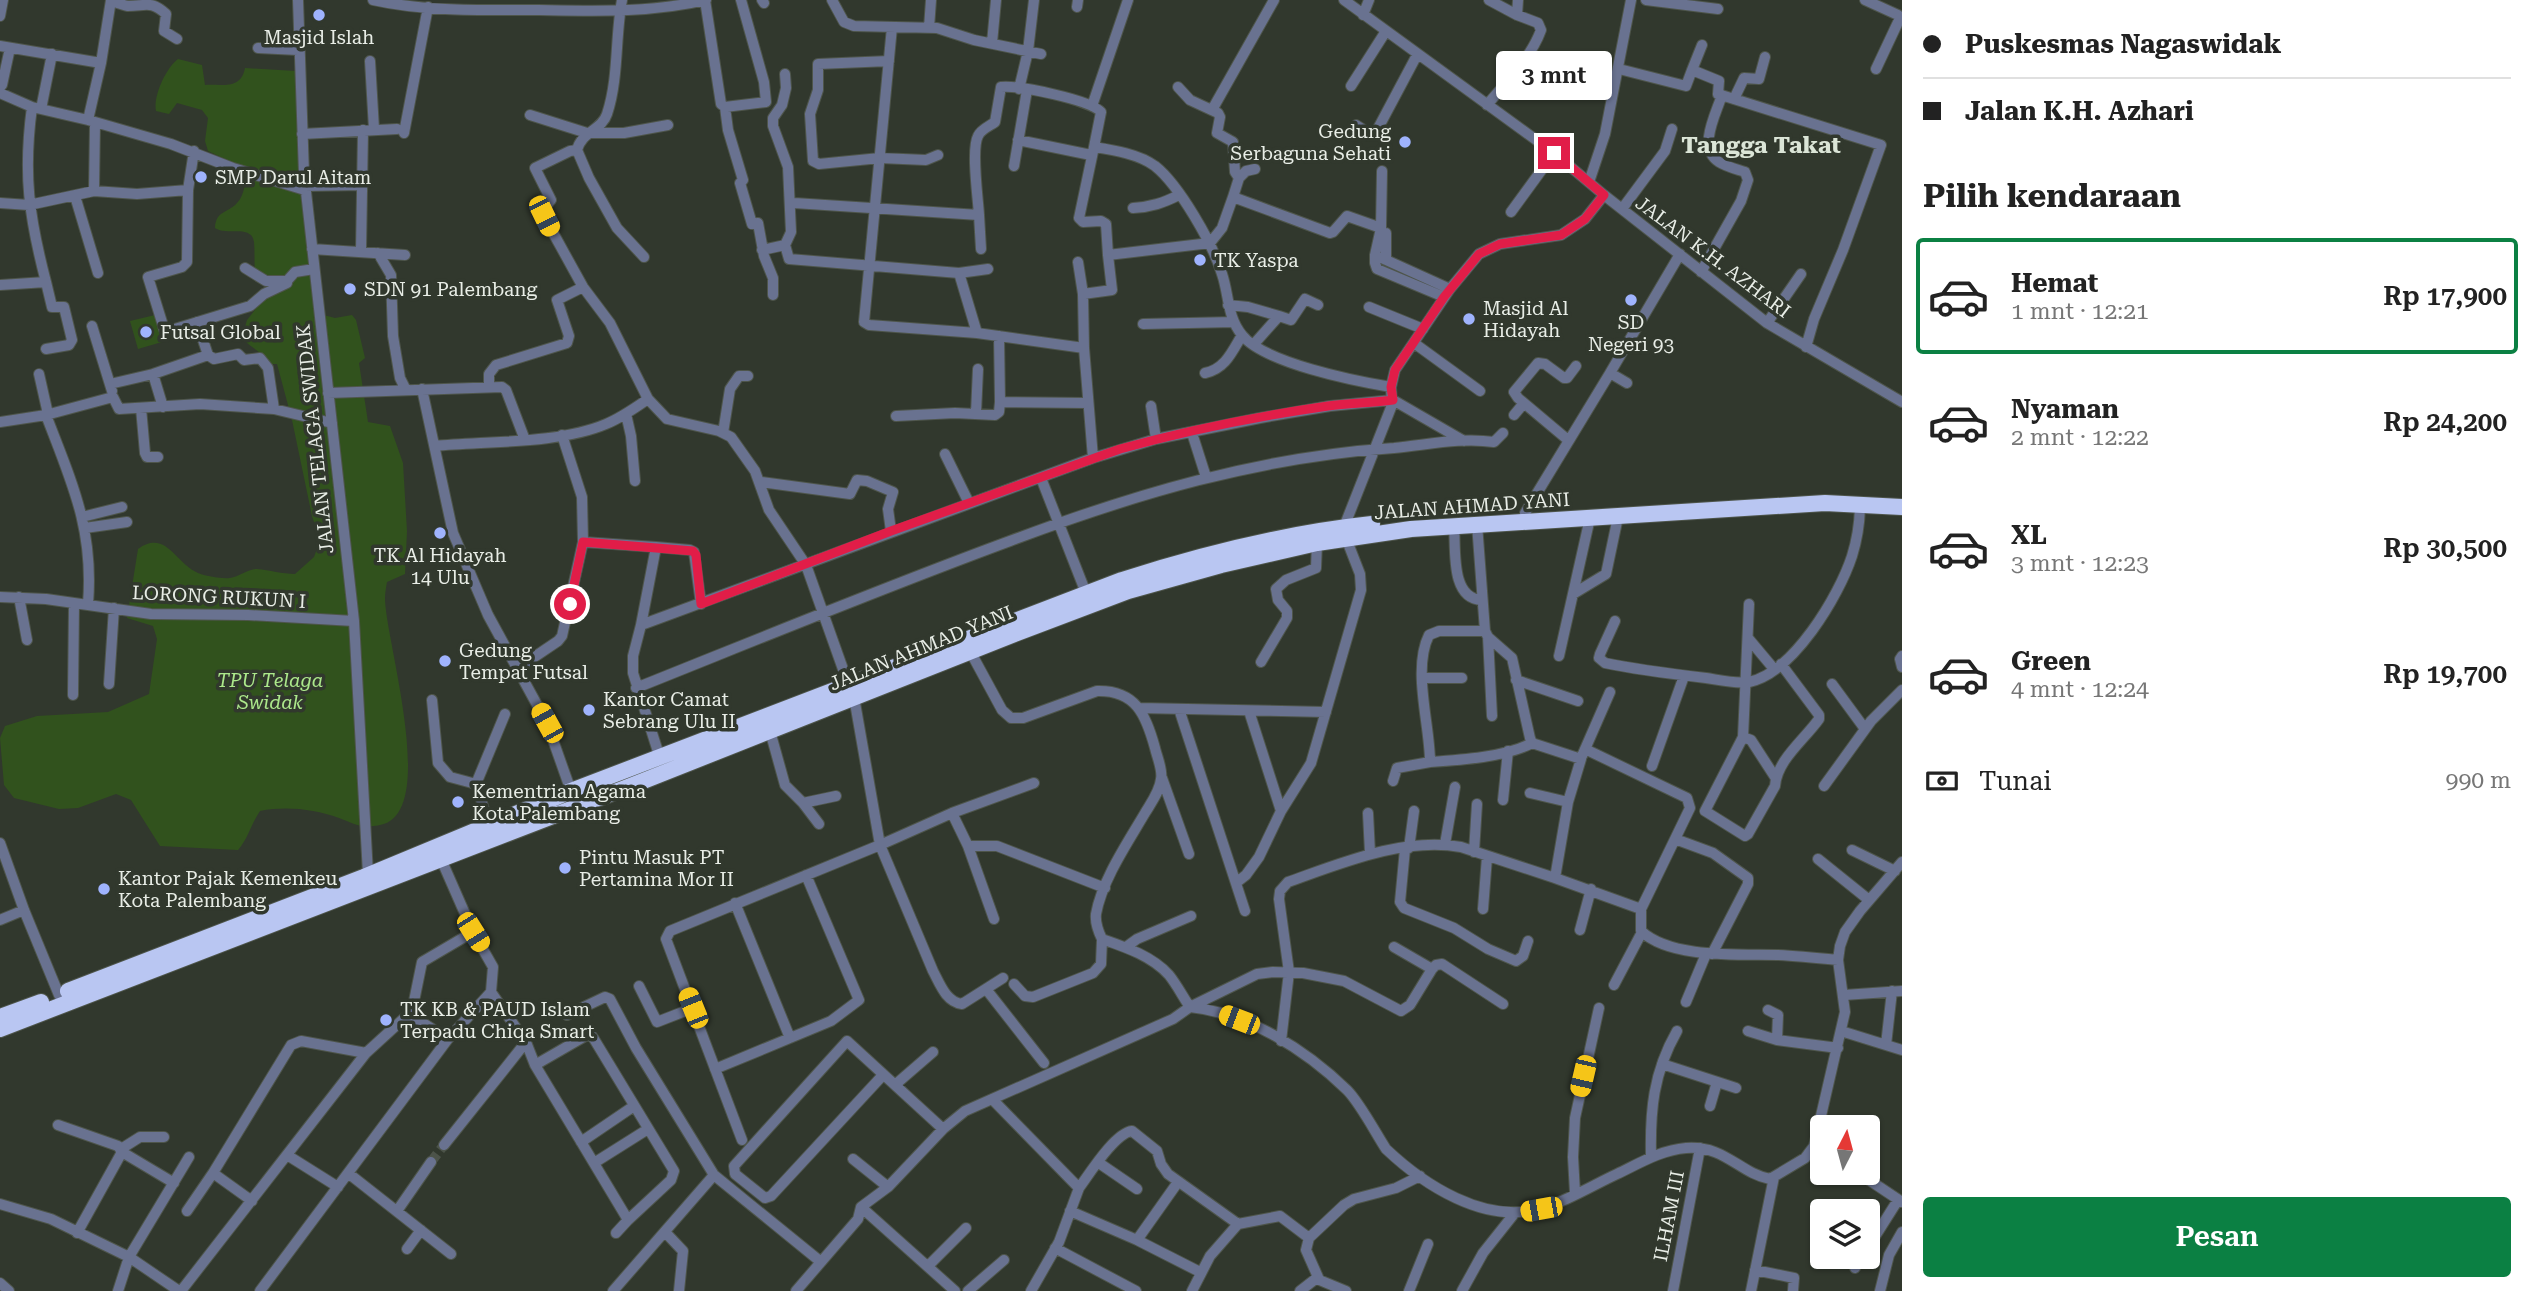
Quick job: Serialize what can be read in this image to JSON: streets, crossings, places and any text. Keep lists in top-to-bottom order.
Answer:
{
  "streets": {
    "highway": ["JALAN AHMAD YANI"],
    "street": [
      "JALAN K.H. AZHARI",
      "JALAN TELAGA SWIDAK",
      "LORONG RUKUN I",
      "ILHAM III"
    ]
  },
  "crossings": [
    ["JALAN TELAGA SWIDAK", "JALAN AHMAD YANI"],
    ["JALAN TELAGA SWIDAK", "LORONG RUKUN I"]
  ],
  "districts": ["Tangga Takat"],
  "parks": ["TPU Telaga Swidak"],
  "places": [
    "Masjid Islah",
    "Gedung Serbaguna Sehati",
    "SMP Darul Aitam",
    "TK Yaspa",
    "SDN 91 Palembang",
    "SD Negeri 93",
    "Masjid Al Hidayah",
    "Futsal Global",
    "TK Al Hidayah 14 Ulu",
    "Gedung Tempat Futsal",
    "Kantor Camat Sebrang Ulu II",
    "Kementrian Agama Kota Palembang",
    "Pintu Masuk PT Pertamina Mor II",
    "Kantor Pajak Kemenkeu Kota Palembang",
    "TK KB & PAUD Islam Terpadu Chiqa Smart"
  ],
  "north": "top",
  "page": {
    "banner": ["Puskesmas Nagaswidak", "Jalan K.H. Azhari"],
    "bubble": "3 mnt",
    "heading": "Pilih kendaraan",
    "list": [
      {
        "name": "Hemat",
        "note": "1 mnt · 12:21",
        "value": "Rp 17,900"
      },
      {
        "name": "Nyaman",
        "note": "2 mnt · 12:22",
        "value": "Rp 24,200"
      },
      {
        "name": "XL",
        "note": "3 mnt · 12:23",
        "value": "Rp 30,500"
      },
      {
        "name": "Green",
        "note": "4 mnt · 12:24",
        "value": "Rp 19,700"
      }
    ],
    "pay": ["Tunai", "990 m"],
    "buttons": "Pesan"
  }
}
